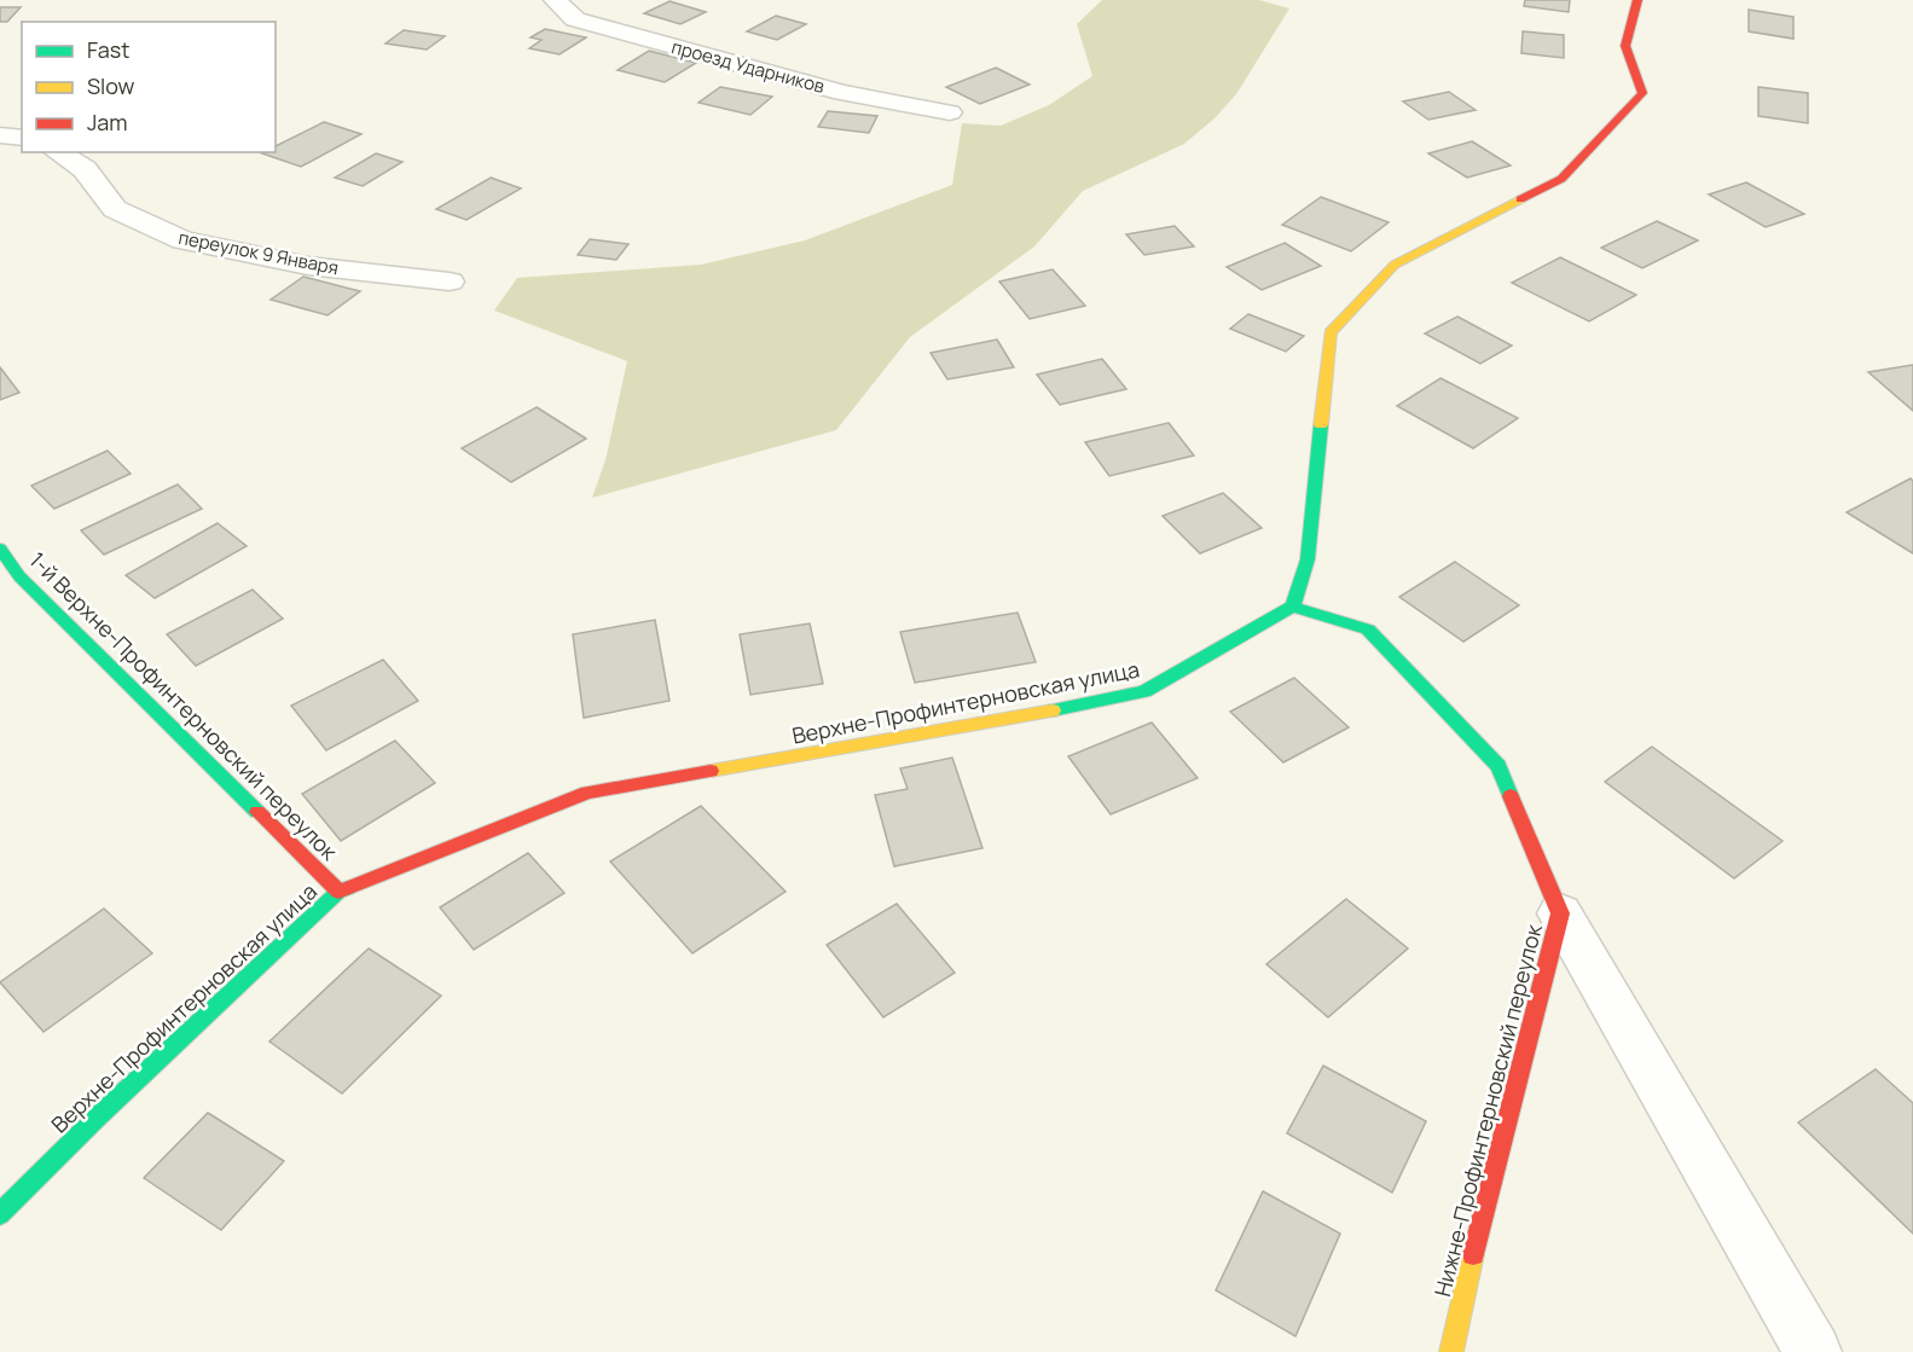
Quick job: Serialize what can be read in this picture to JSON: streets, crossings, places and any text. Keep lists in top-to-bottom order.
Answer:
{
  "streets": {
    "street": [
      "проезд Ударников",
      "переулок 9 Января",
      "Верхне-Профинтерновская улица",
      "1-й Верхне-Профинтерновский переулок",
      "Нижне-Профинтерновский переулок"
    ]
  },
  "crossings": [
    ["Верхне-Профинтерновская улица", "1-й Верхне-Профинтерновский переулок"],
    ["Верхне-Профинтерновская улица", "Нижне-Профинтерновский переулок"]
  ],
  "legend": ["Fast", "Slow", "Jam"]
}
